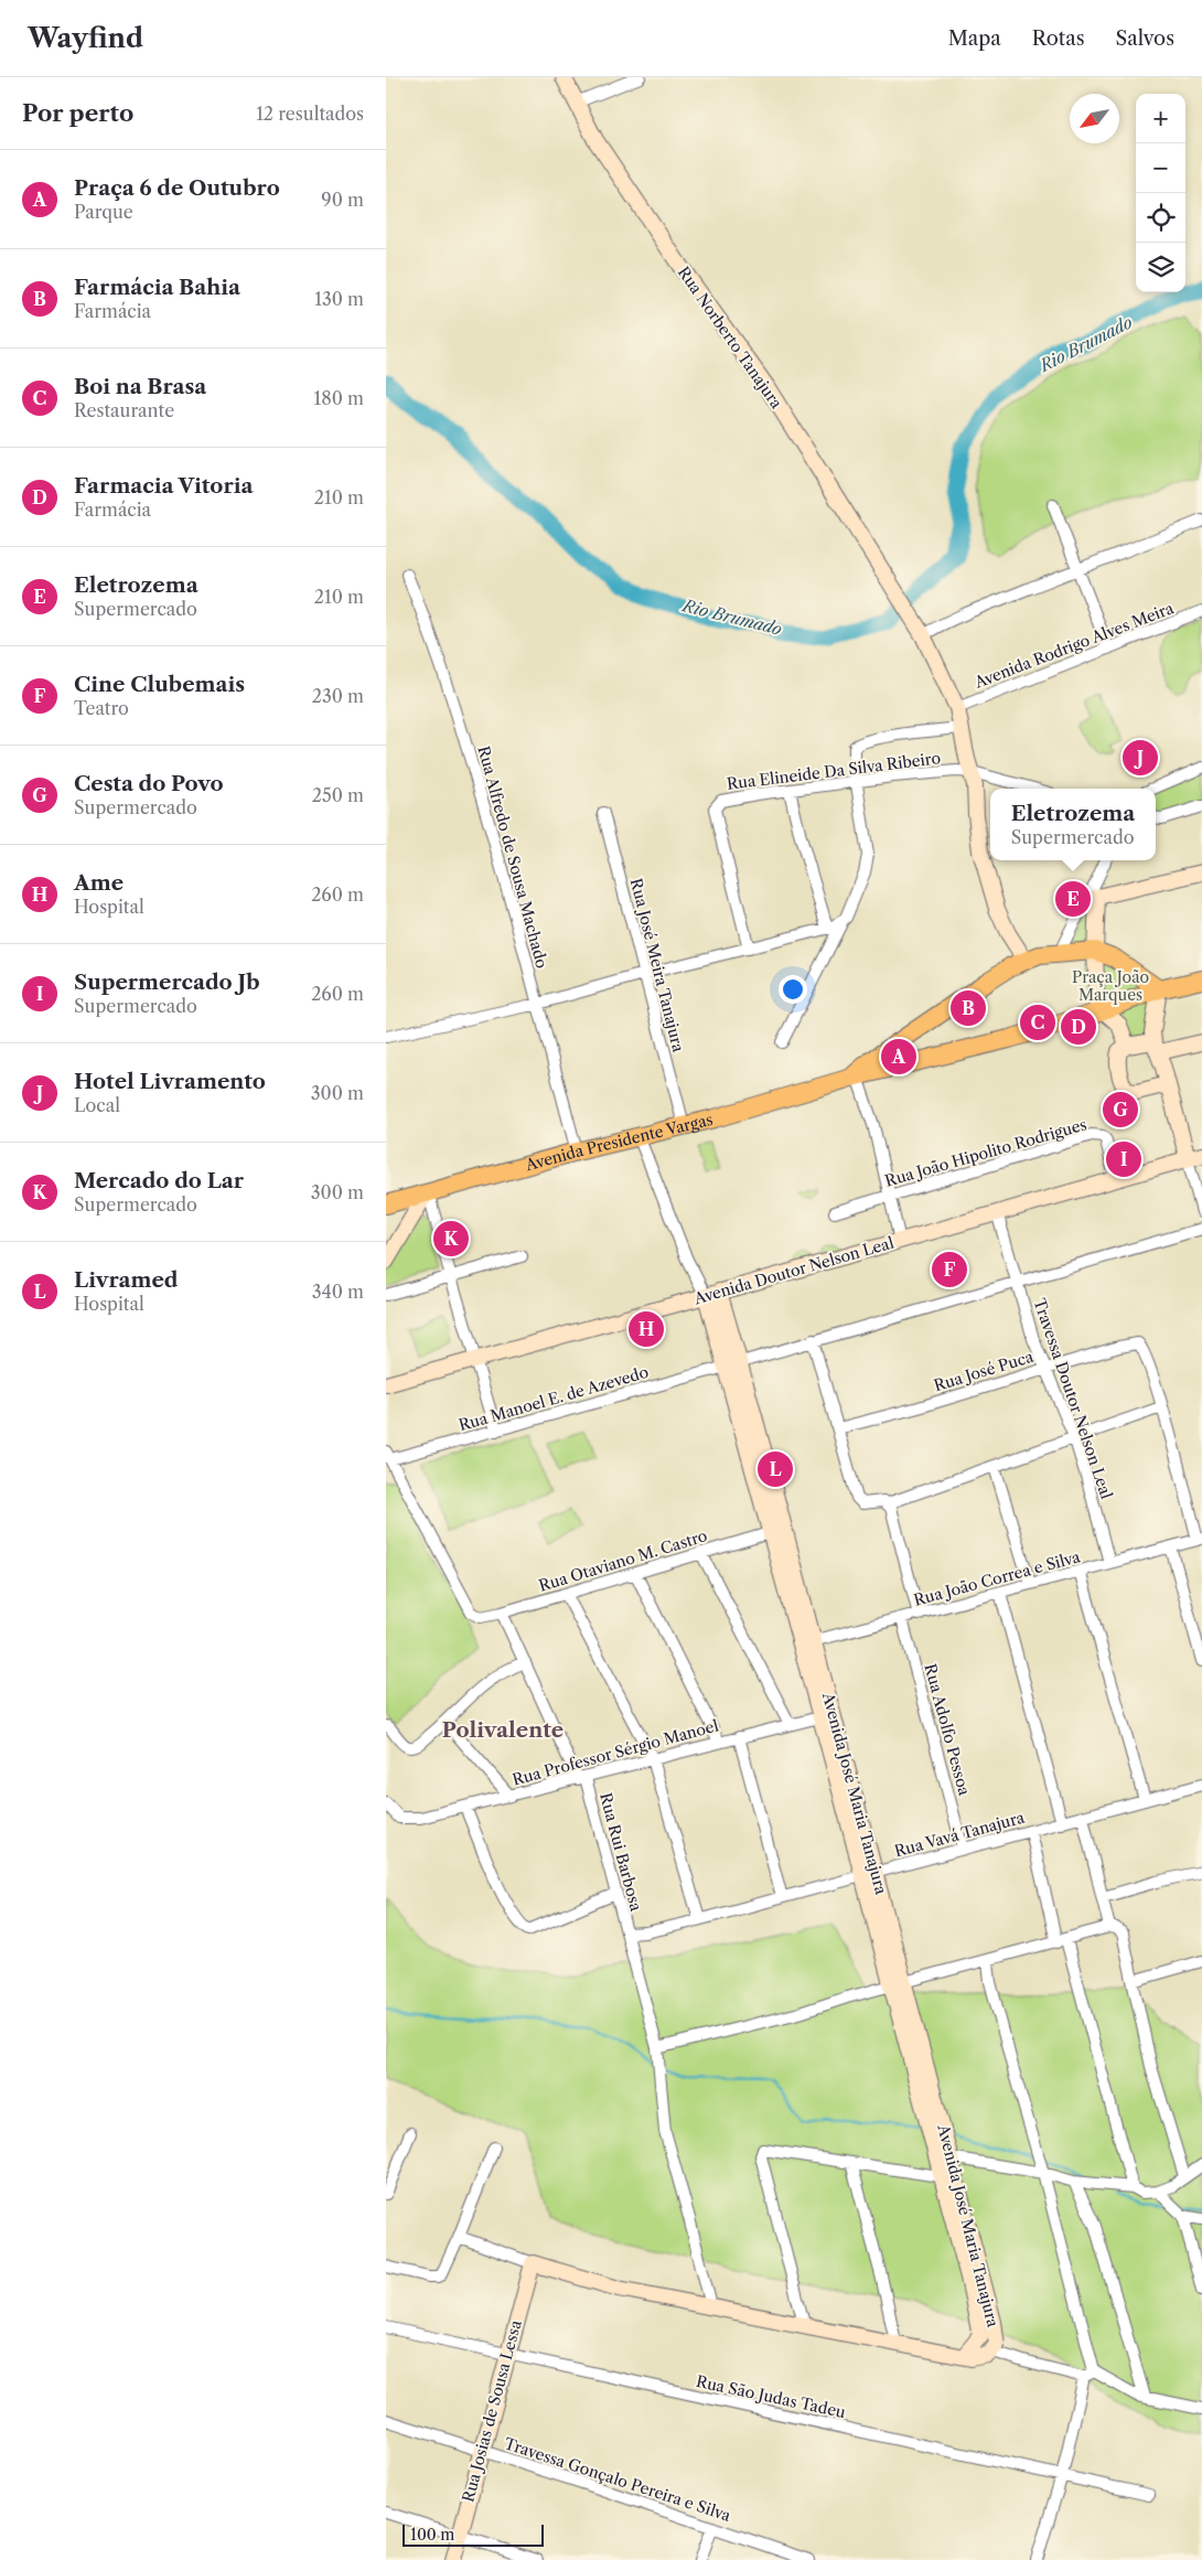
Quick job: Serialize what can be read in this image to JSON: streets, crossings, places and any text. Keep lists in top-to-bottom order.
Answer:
{
  "streets": {
    "main road": ["Avenida Presidente Vargas"],
    "street": [
      "Rua Norberto Tanajura",
      "Avenida Rodrigo Alves Meira",
      "Rua Elineide Da Silva Ribeiro",
      "Rua Alfredo de Sousa Machado",
      "Rua José Meira Tanajura",
      "Rua João Hipolito Rodrigues",
      "Avenida Doutor Nelson Leal",
      "Rua José Puca",
      "Rua Manoel E. de Azevedo",
      "Travessa Doutor Nelson Leal",
      "Rua Otaviano M. Castro",
      "Rua João Correa e Silva",
      "Rua Adolfo Pessoa",
      "Rua Professor Sérgio Manoel",
      "Avenida José Maria Tanajura",
      "Rua Vavá Tanajura",
      "Rua Rui Barbosa",
      "Rua São Judas Tadeu",
      "Rua Josias de Sousa Lessa",
      "Travessa Gonçalo Pereira e Silva"
    ]
  },
  "crossings": [
    ["Rua Norberto Tanajura", "Avenida Rodrigo Alves Meira"],
    ["Rua Norberto Tanajura", "Rua Elineide Da Silva Ribeiro"],
    ["Rua Alfredo de Sousa Machado", "Avenida Presidente Vargas"],
    ["Rua José Meira Tanajura", "Avenida Presidente Vargas"],
    ["Rua João Hipolito Rodrigues", "Avenida Doutor Nelson Leal"],
    ["Avenida Doutor Nelson Leal", "Travessa Doutor Nelson Leal"],
    ["Avenida Doutor Nelson Leal", "Avenida José Maria Tanajura"],
    ["Rua José Puca", "Travessa Doutor Nelson Leal"],
    ["Rua Manoel E. de Azevedo", "Travessa Doutor Nelson Leal"],
    ["Rua Manoel E. de Azevedo", "Rua Otaviano M. Castro"],
    ["Rua Manoel E. de Azevedo", "Avenida José Maria Tanajura"],
    ["Travessa Doutor Nelson Leal", "Rua João Correa e Silva"],
    ["Rua Otaviano M. Castro", "Avenida José Maria Tanajura"],
    ["Rua Otaviano M. Castro", "Rua Rui Barbosa"],
    ["Rua João Correa e Silva", "Rua Adolfo Pessoa"],
    ["Rua João Correa e Silva", "Avenida José Maria Tanajura"],
    ["Rua Adolfo Pessoa", "Rua Vavá Tanajura"],
    ["Rua Professor Sérgio Manoel", "Avenida José Maria Tanajura"],
    ["Rua Professor Sérgio Manoel", "Rua Rui Barbosa"],
    ["Avenida José Maria Tanajura", "Rua Vavá Tanajura"],
    ["Rua Vavá Tanajura", "Rua Rui Barbosa"],
    ["Rua São Judas Tadeu", "Rua Josias de Sousa Lessa"],
    ["Rua Josias de Sousa Lessa", "Travessa Gonçalo Pereira e Silva"]
  ],
  "districts": ["Polivalente"],
  "water": ["Rio Brumado"],
  "parks": ["Praça João Marques"],
  "scale_bar": "100 m",
  "north": "bottom left",
  "page": {
    "header": "Wayfind",
    "nav": ["Mapa", "Rotas", "Salvos"],
    "heading": ["Por perto", "12 resultados"],
    "map_buttons": ["+", "−"],
    "list": [
      {
        "mark": "A",
        "name": "Praça 6 de Outubro",
        "note": "Parque",
        "value": "90 m"
      },
      {
        "mark": "B",
        "name": "Farmácia Bahia",
        "note": "Farmácia",
        "value": "130 m"
      },
      {
        "mark": "C",
        "name": "Boi na Brasa",
        "note": "Restaurante",
        "value": "180 m"
      },
      {
        "mark": "D",
        "name": "Farmacia Vitoria",
        "note": "Farmácia",
        "value": "210 m"
      },
      {
        "mark": "E",
        "name": "Eletrozema",
        "note": "Supermercado",
        "value": "210 m"
      },
      {
        "mark": "F",
        "name": "Cine Clubemais",
        "note": "Teatro",
        "value": "230 m"
      },
      {
        "mark": "G",
        "name": "Cesta do Povo",
        "note": "Supermercado",
        "value": "250 m"
      },
      {
        "mark": "H",
        "name": "Ame",
        "note": "Hospital",
        "value": "260 m"
      },
      {
        "mark": "I",
        "name": "Supermercado Jb",
        "note": "Supermercado",
        "value": "260 m"
      },
      {
        "mark": "J",
        "name": "Hotel Livramento",
        "note": "Local",
        "value": "300 m"
      },
      {
        "mark": "K",
        "name": "Mercado do Lar",
        "note": "Supermercado",
        "value": "300 m"
      },
      {
        "mark": "L",
        "name": "Livramed",
        "note": "Hospital",
        "value": "340 m"
      }
    ],
    "pins": [
      "J",
      "E",
      "B",
      "C",
      "D",
      "A",
      "G",
      "I",
      "K",
      "F",
      "H",
      "L"
    ],
    "popup": ["Eletrozema", "Supermercado"],
    "scale": "100 m"
  }
}
